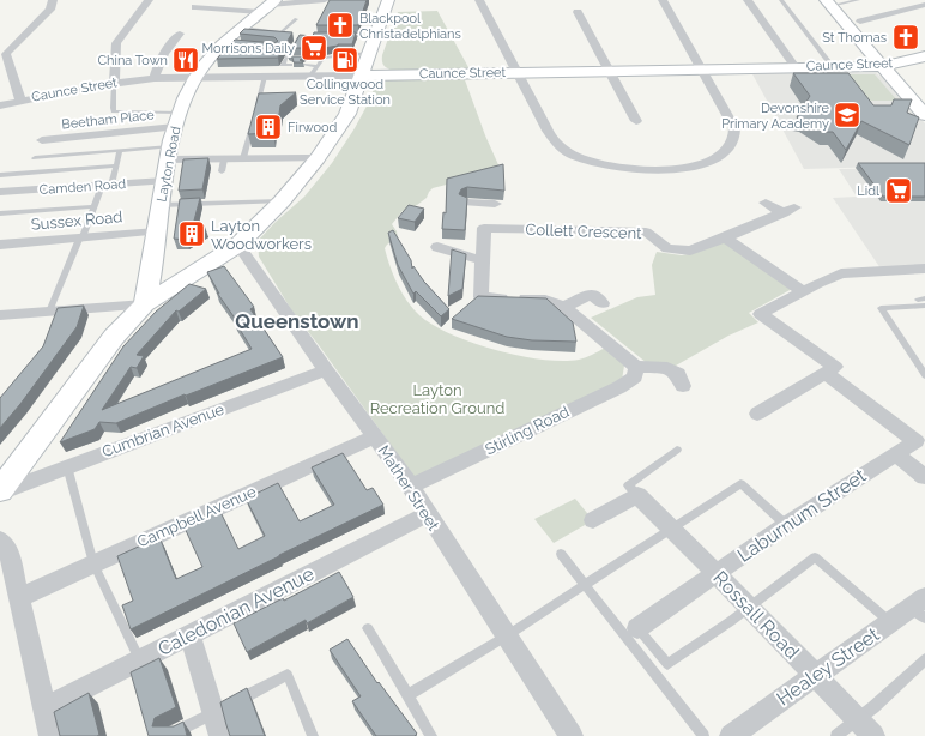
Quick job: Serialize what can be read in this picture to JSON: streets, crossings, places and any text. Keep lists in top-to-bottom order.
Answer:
{
  "streets": {
    "street": [
      "Caunce Street",
      "Beetham Place",
      "Layton Road",
      "Camden Road",
      "Sussex Road",
      "Collett Crescent",
      "Cumbrian Avenue",
      "Stirling Road",
      "Mather Street",
      "Laburnum Street",
      "Campbell Avenue",
      "Caledonian Avenue",
      "Rossall Road",
      "Healey Street"
    ]
  },
  "crossings": [
    ["Caunce Street", "Layton Road"],
    ["Beetham Place", "Layton Road"],
    ["Layton Road", "Camden Road"],
    ["Layton Road", "Sussex Road"],
    ["Cumbrian Avenue", "Mather Street"],
    ["Stirling Road", "Mather Street"],
    ["Mather Street", "Campbell Avenue"],
    ["Mather Street", "Caledonian Avenue"],
    ["Laburnum Street", "Rossall Road"],
    ["Rossall Road", "Healey Street"]
  ],
  "districts": ["Queenstown"],
  "parks": ["Layton Recreation Ground"],
  "places": {
    "church": ["Blackpool Christadelphians", "St Thomas"],
    "supermarket": ["Morrisons Daily", "Lidl"],
    "restaurant": ["China Town"],
    "fuel station": ["Collingwood Service Station"],
    "school or university": ["Devonshire Primary Academy"],
    "building": ["Firwood", "Layton Woodworkers"]
  }
}
